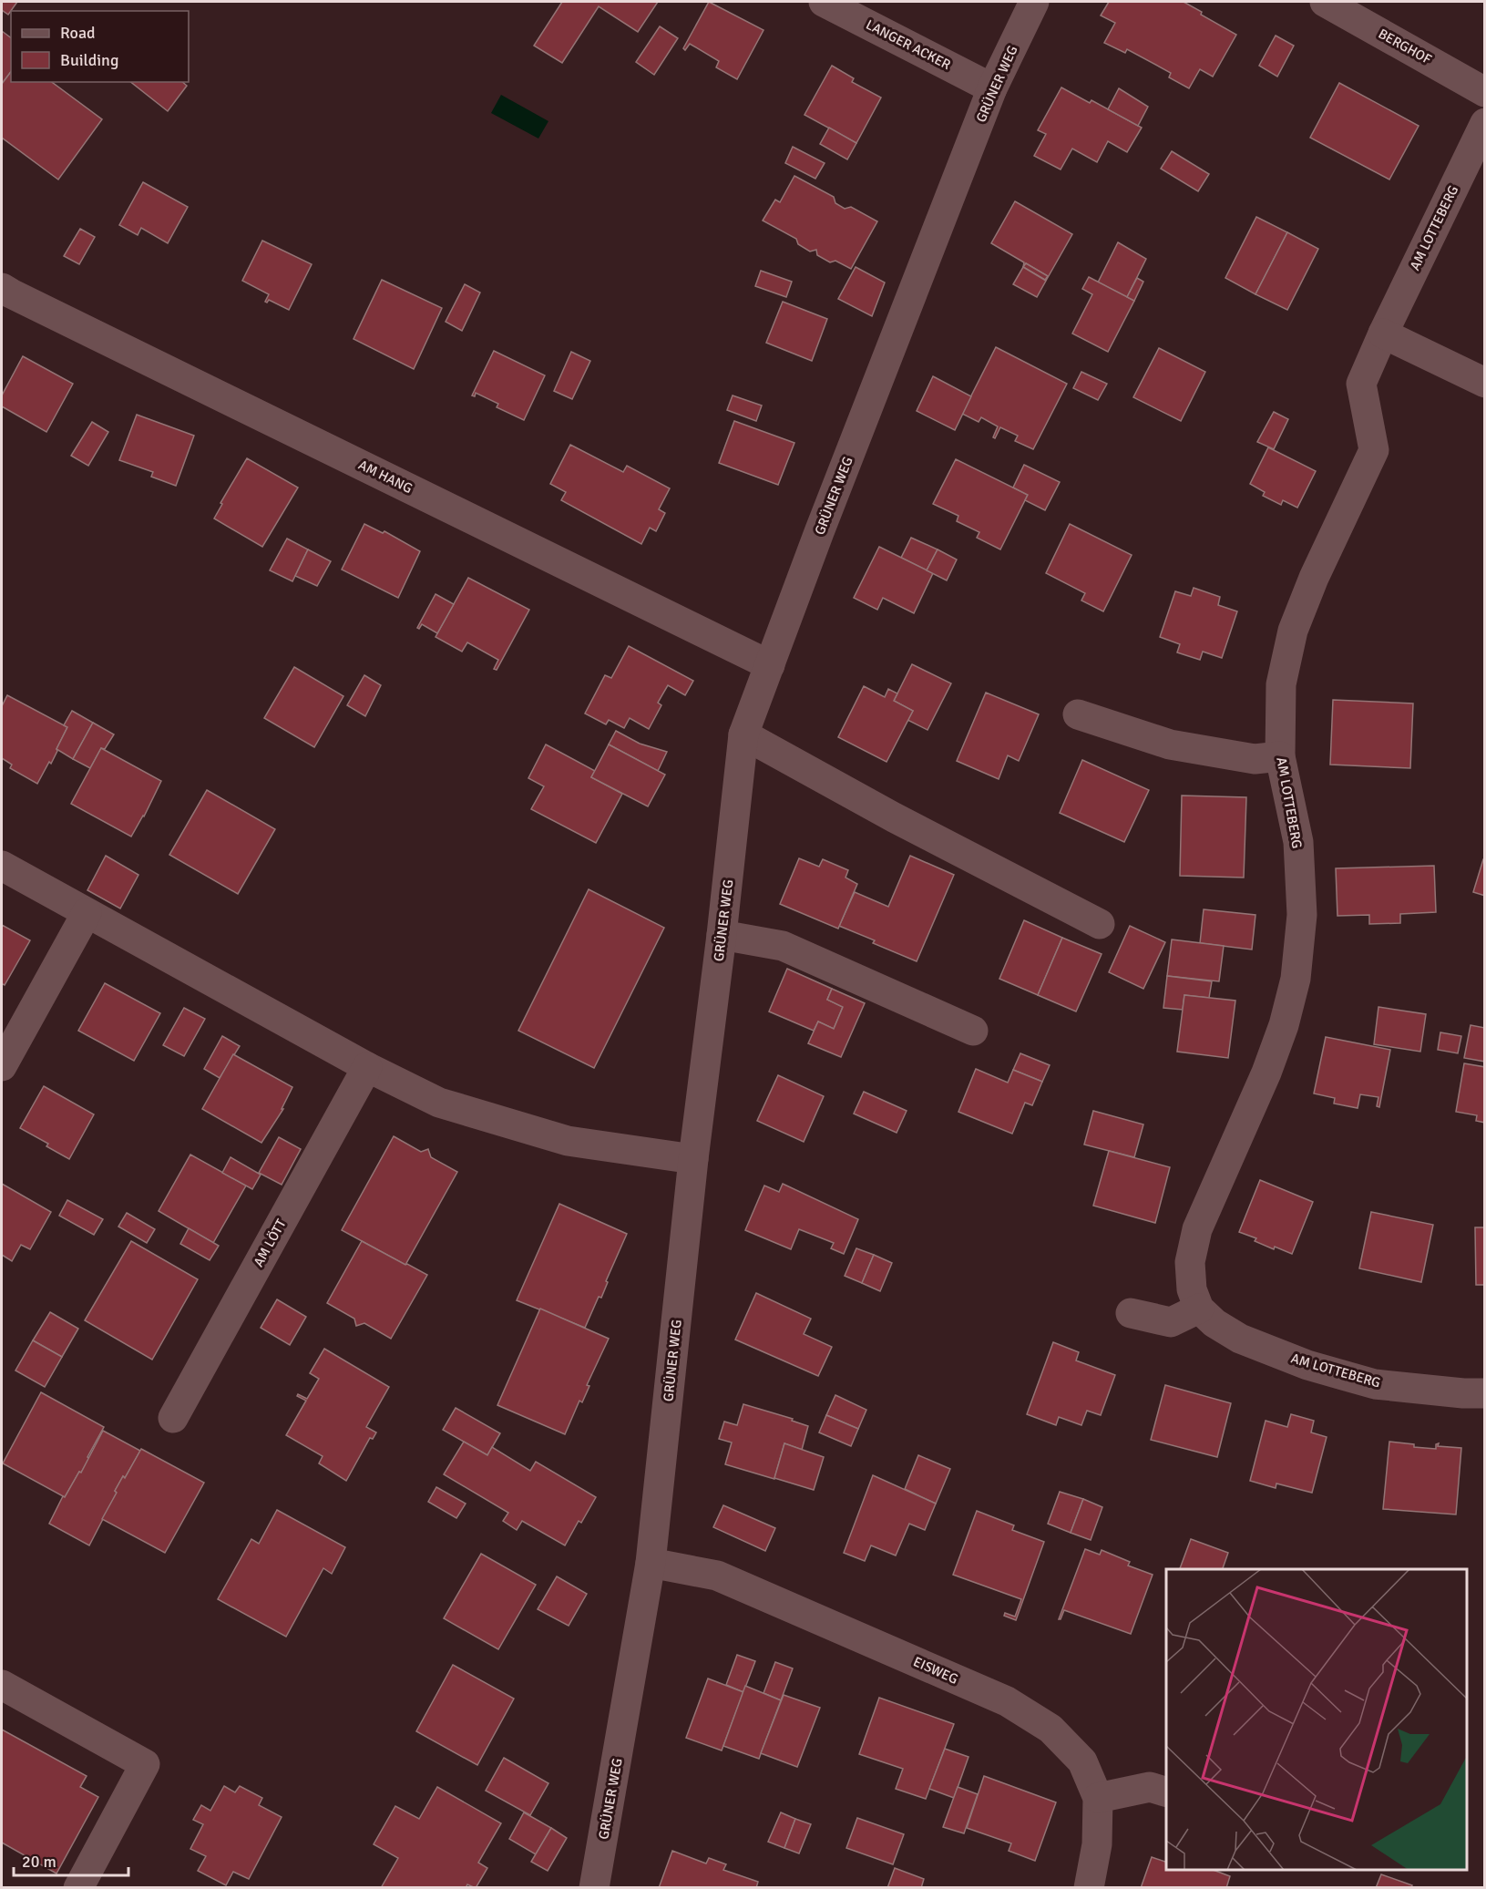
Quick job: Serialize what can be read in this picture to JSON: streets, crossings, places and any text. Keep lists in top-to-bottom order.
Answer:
{
  "streets": {
    "street": [
      "LANGER ACKER",
      "BERGHOF",
      "GRÜNER WEG",
      "AM LOTTEBERG",
      "AM HANG",
      "AM LÖTT",
      "EISWEG"
    ]
  },
  "crossings": [
    ["LANGER ACKER", "GRÜNER WEG"],
    ["GRÜNER WEG", "AM HANG"],
    ["GRÜNER WEG", "EISWEG"]
  ],
  "legend": ["Road", "Building"],
  "scale_bar": "20 m"
}
